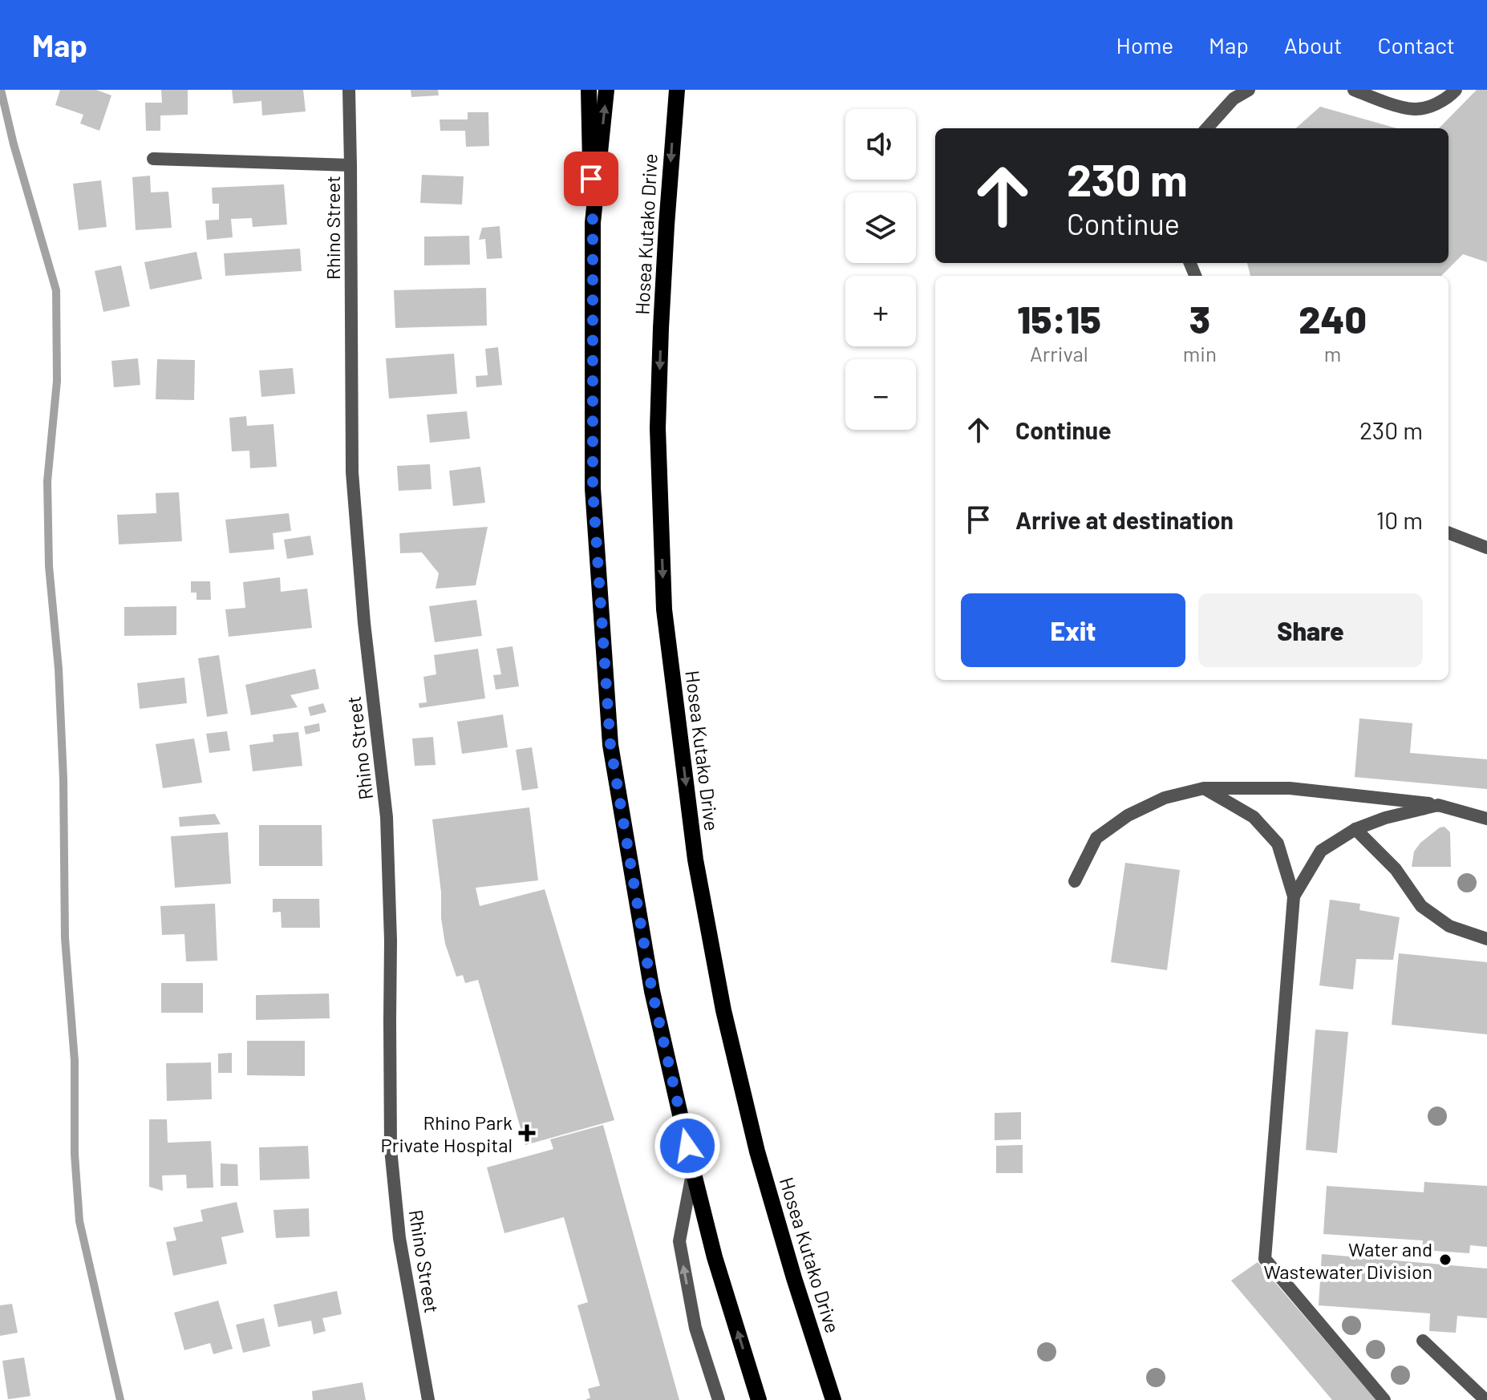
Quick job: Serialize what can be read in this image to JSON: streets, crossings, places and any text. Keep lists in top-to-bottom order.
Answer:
{
  "streets": {
    "main road": ["Hosea Kutako Drive"],
    "street": ["Rhino Street"]
  },
  "places": {
    "health": ["Rhino Park Private Hospital"],
    "other": ["Water and Wastewater Division"]
  },
  "page": {
    "header": "Map",
    "nav": [
      "Home",
      "Map",
      "About",
      "Contact"
    ],
    "map_buttons": ["+", "−"],
    "turn": ["230 m", "Continue"],
    "eta": [
      "15:15",
      "Arrival",
      "3",
      "min",
      "240",
      "m"
    ],
    "list": [
      {
        "name": "Continue",
        "value": "230 m"
      },
      {
        "name": "Arrive at destination",
        "value": "10 m"
      }
    ],
    "buttons": ["Exit", "Share"]
  }
}
